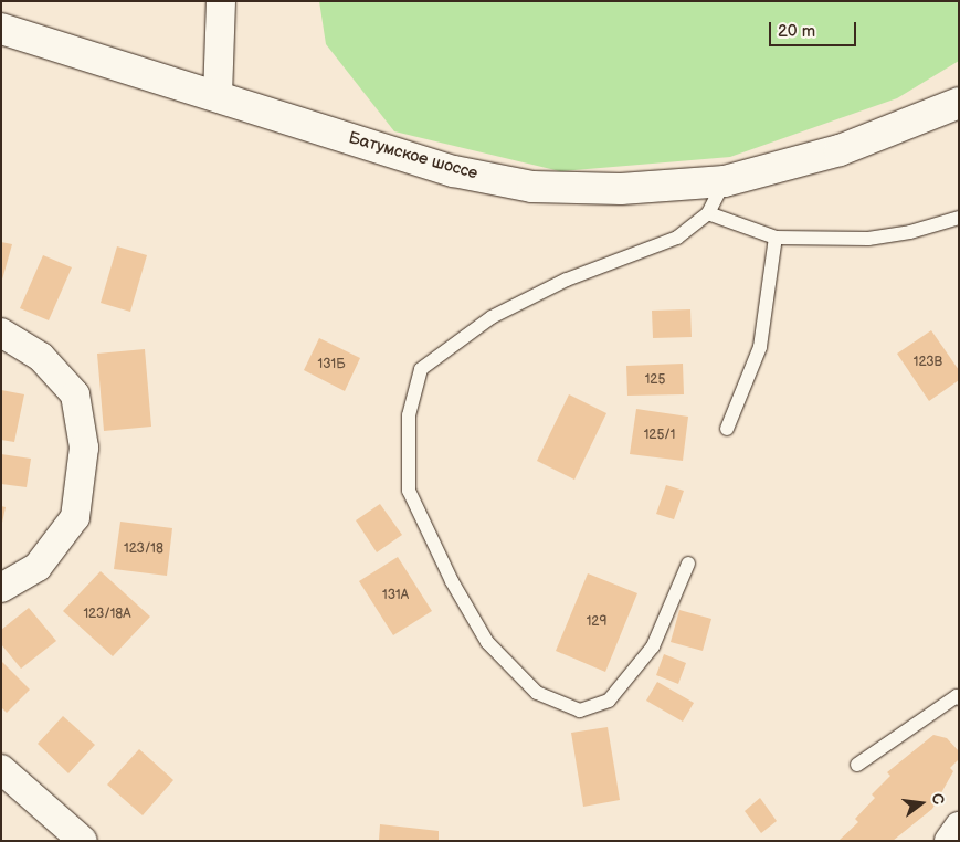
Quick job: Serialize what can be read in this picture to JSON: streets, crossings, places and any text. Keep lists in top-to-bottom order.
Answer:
{
  "streets": {
    "highway": ["Батумское шоссе"]
  },
  "house_numbers": [
    "123В",
    "131Б",
    "125",
    "125/1",
    "123/18",
    "131А",
    "123/18А",
    "129"
  ],
  "scale_bar": "20 m",
  "north": "right"
}
